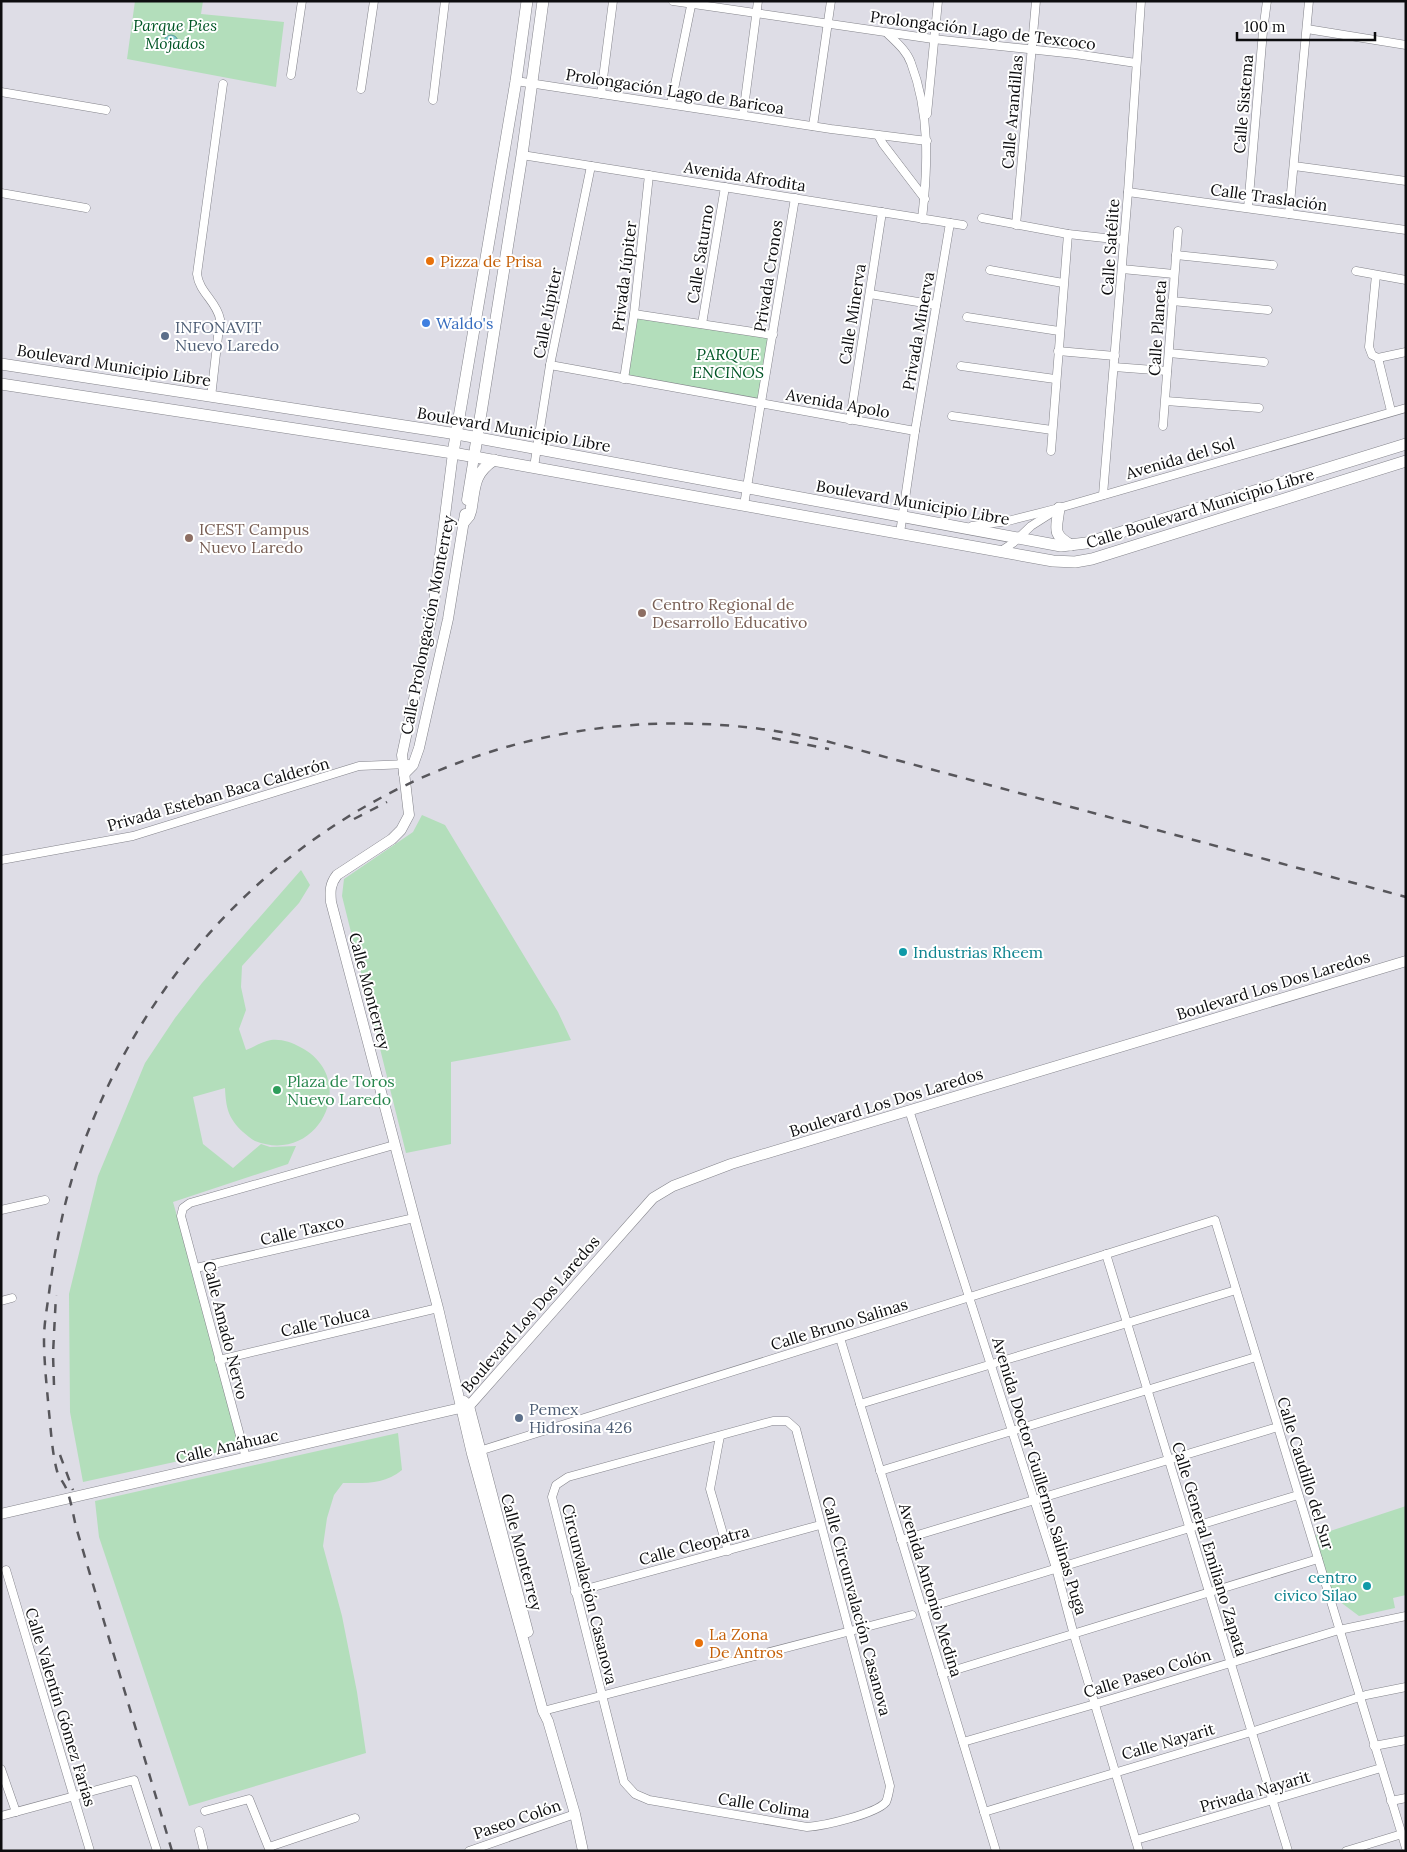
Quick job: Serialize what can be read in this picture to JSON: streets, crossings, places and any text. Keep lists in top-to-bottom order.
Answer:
{
  "streets": {
    "main road": ["Boulevard Municipio Libre", "Calle Boulevard Municipio Libre", "Calle Prolongación Monterrey"],
    "street": [
      "Prolongación Lago de Texcoco",
      "Prolongación Lago de Baricoa",
      "Calle Sistema",
      "Calle Arandillas",
      "Avenida Afrodita",
      "Calle Traslación",
      "Calle Satélite",
      "Calle Saturno",
      "Privada Júpiter",
      "Privada Cronos",
      "Calle Júpiter",
      "Calle Minerva",
      "Calle Planeta",
      "Privada Minerva",
      "Avenida Apolo",
      "Avenida del Sol",
      "Privada Esteban Baca Calderón",
      "Boulevard Los Dos Laredos",
      "Calle Monterrey",
      "Calle Taxco",
      "Calle Toluca",
      "Calle Bruno Salinas",
      "Calle Amado Nervo",
      "Calle Anáhuac",
      "Calle Caudillo del Sur",
      "Avenida Doctor Guillermo Salinas Puga",
      "Calle Cleopatra",
      "Calle General Emiliano Zapata",
      "Avenida Antonio Medina",
      "Circunvalación Casanova",
      "Calle Circunvalación Casanova",
      "Calle Paseo Colón",
      "Calle Valentín Gómez Farías",
      "Calle Nayarit",
      "Privada Nayarit",
      "Calle Colima",
      "Paseo Colón"
    ]
  },
  "crossings": [
    ["Prolongación Lago de Texcoco", "Calle Arandillas"],
    ["Prolongación Lago de Texcoco", "Calle Satélite"],
    ["Prolongación Lago de Baricoa", "Calle Prolongación Monterrey"],
    ["Calle Sistema", "Calle Traslación"],
    ["Avenida Afrodita", "Calle Saturno"],
    ["Avenida Afrodita", "Privada Júpiter"],
    ["Avenida Afrodita", "Privada Cronos"],
    ["Avenida Afrodita", "Calle Júpiter"],
    ["Avenida Afrodita", "Calle Minerva"],
    ["Avenida Afrodita", "Privada Minerva"],
    ["Avenida Afrodita", "Calle Prolongación Monterrey"],
    ["Calle Traslación", "Calle Satélite"],
    ["Calle Satélite", "Avenida del Sol"],
    ["Privada Júpiter", "Avenida Apolo"],
    ["Privada Cronos", "Boulevard Municipio Libre"],
    ["Privada Cronos", "Avenida Apolo"],
    ["Calle Júpiter", "Boulevard Municipio Libre"],
    ["Calle Júpiter", "Avenida Apolo"],
    ["Calle Minerva", "Avenida Apolo"],
    ["Privada Minerva", "Boulevard Municipio Libre"],
    ["Privada Minerva", "Avenida Apolo"],
    ["Boulevard Municipio Libre", "Avenida del Sol"],
    ["Boulevard Municipio Libre", "Calle Boulevard Municipio Libre"],
    ["Boulevard Municipio Libre", "Calle Prolongación Monterrey"],
    ["Calle Prolongación Monterrey", "Privada Esteban Baca Calderón"],
    ["Calle Prolongación Monterrey", "Calle Monterrey"],
    ["Privada Esteban Baca Calderón", "Calle Monterrey"],
    ["Boulevard Los Dos Laredos", "Calle Monterrey"],
    ["Boulevard Los Dos Laredos", "Calle Anáhuac"],
    ["Boulevard Los Dos Laredos", "Avenida Doctor Guillermo Salinas Puga"],
    ["Calle Monterrey", "Calle Taxco"],
    ["Calle Monterrey", "Calle Toluca"],
    ["Calle Monterrey", "Calle Bruno Salinas"],
    ["Calle Monterrey", "Calle Amado Nervo"],
    ["Calle Monterrey", "Calle Anáhuac"],
    ["Calle Monterrey", "Paseo Colón"],
    ["Calle Taxco", "Calle Amado Nervo"],
    ["Calle Toluca", "Calle Amado Nervo"],
    ["Calle Bruno Salinas", "Calle Caudillo del Sur"],
    ["Calle Bruno Salinas", "Avenida Doctor Guillermo Salinas Puga"],
    ["Calle Bruno Salinas", "Calle General Emiliano Zapata"],
    ["Calle Bruno Salinas", "Avenida Antonio Medina"],
    ["Calle Amado Nervo", "Calle Anáhuac"],
    ["Calle Caudillo del Sur", "Calle Paseo Colón"],
    ["Calle Caudillo del Sur", "Calle Nayarit"],
    ["Calle Caudillo del Sur", "Privada Nayarit"],
    ["Avenida Doctor Guillermo Salinas Puga", "Calle Paseo Colón"],
    ["Avenida Doctor Guillermo Salinas Puga", "Calle Nayarit"],
    ["Avenida Doctor Guillermo Salinas Puga", "Privada Nayarit"],
    ["Calle Cleopatra", "Circunvalación Casanova"],
    ["Calle Cleopatra", "Calle Circunvalación Casanova"],
    ["Calle General Emiliano Zapata", "Calle Paseo Colón"],
    ["Calle General Emiliano Zapata", "Calle Nayarit"],
    ["Calle General Emiliano Zapata", "Privada Nayarit"],
    ["Avenida Antonio Medina", "Calle Paseo Colón"],
    ["Avenida Antonio Medina", "Calle Nayarit"],
    ["Circunvalación Casanova", "Calle Circunvalación Casanova"],
    ["Circunvalación Casanova", "Calle Colima"],
    ["Calle Circunvalación Casanova", "Calle Colima"]
  ],
  "parks": ["Parque Pies Mojados", "PARQUE ENCINOS"],
  "places": [
    "Pizza de Prisa",
    "Waldo's",
    "INFONAVIT Nuevo Laredo",
    "ICEST Campus Nuevo Laredo",
    "Centro Regional de Desarrollo Educativo",
    "Industrias Rheem",
    "Plaza de Toros Nuevo Laredo",
    "Pemex Hidrosina 426",
    "centro civico Silao",
    "La Zona De Antros"
  ],
  "scale_bar": "100 m"
}
